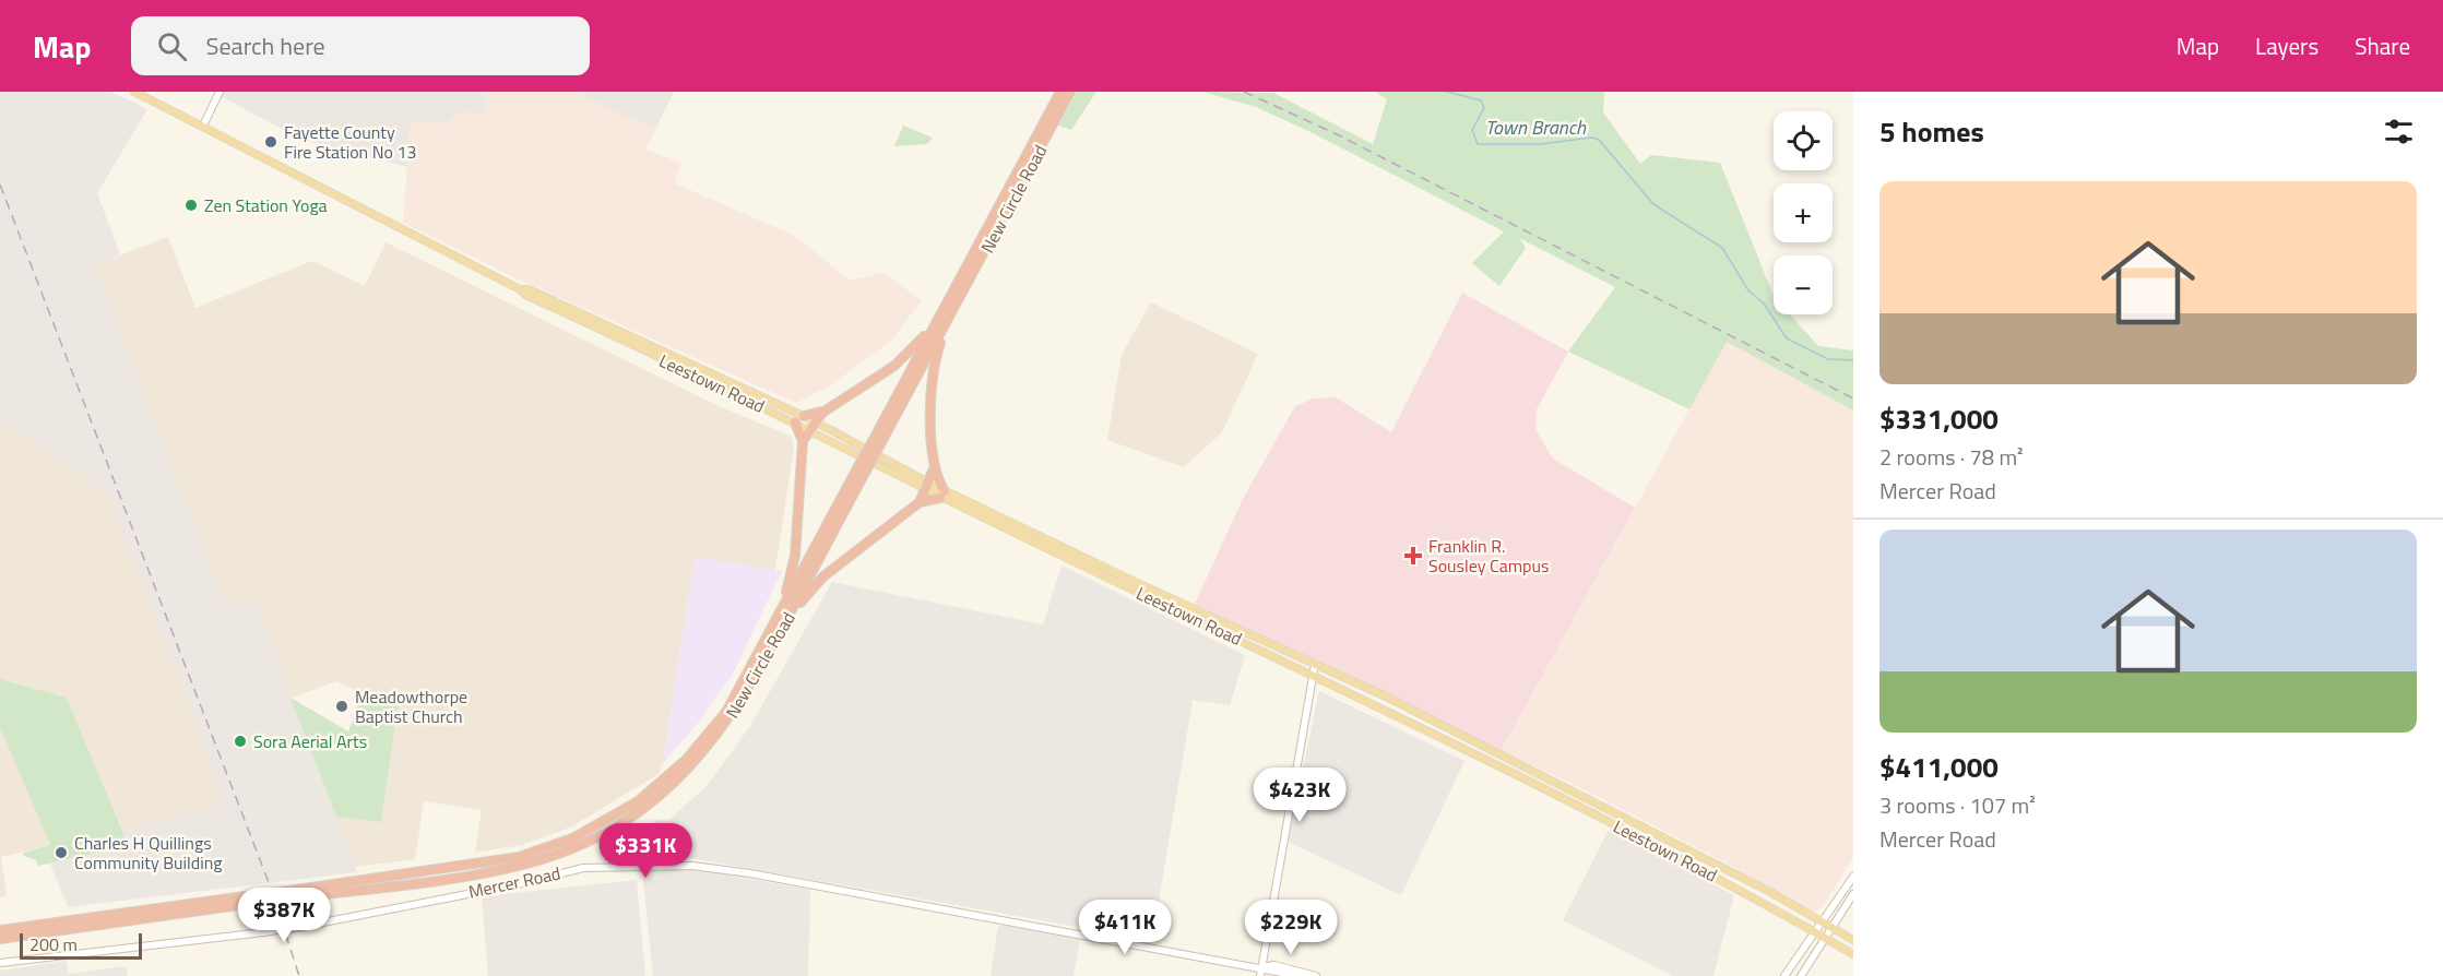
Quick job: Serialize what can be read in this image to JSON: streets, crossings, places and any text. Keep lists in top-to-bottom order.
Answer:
{
  "streets": {
    "highway": ["New Circle Road"],
    "main road": ["Leestown Road"],
    "street": ["Mercer Road"]
  },
  "water": ["Town Branch"],
  "places": {
    "other": [
      "Fayette County Fire Station No 13",
      "Zen Station Yoga",
      "Meadowthorpe Baptist Church",
      "Sora Aerial Arts",
      "Charles H Quillings Community Building"
    ],
    "health": ["Franklin R. Sousley Campus"]
  },
  "scale_bar": "200 m",
  "page": {
    "header": "Map",
    "search": "Search here",
    "nav": ["Map", "Layers", "Share"],
    "heading": "5 homes",
    "map_buttons": ["+", "−"],
    "list": [
      {
        "name": "$331,000",
        "note": "2 rooms · 78 m² · Mercer Road"
      },
      {
        "name": "$411,000",
        "note": "3 rooms · 107 m² · Mercer Road"
      }
    ],
    "price": [
      "$423K",
      "$331K",
      "$387K",
      "$411K",
      "$229K"
    ],
    "scale": "200 m"
  }
}
